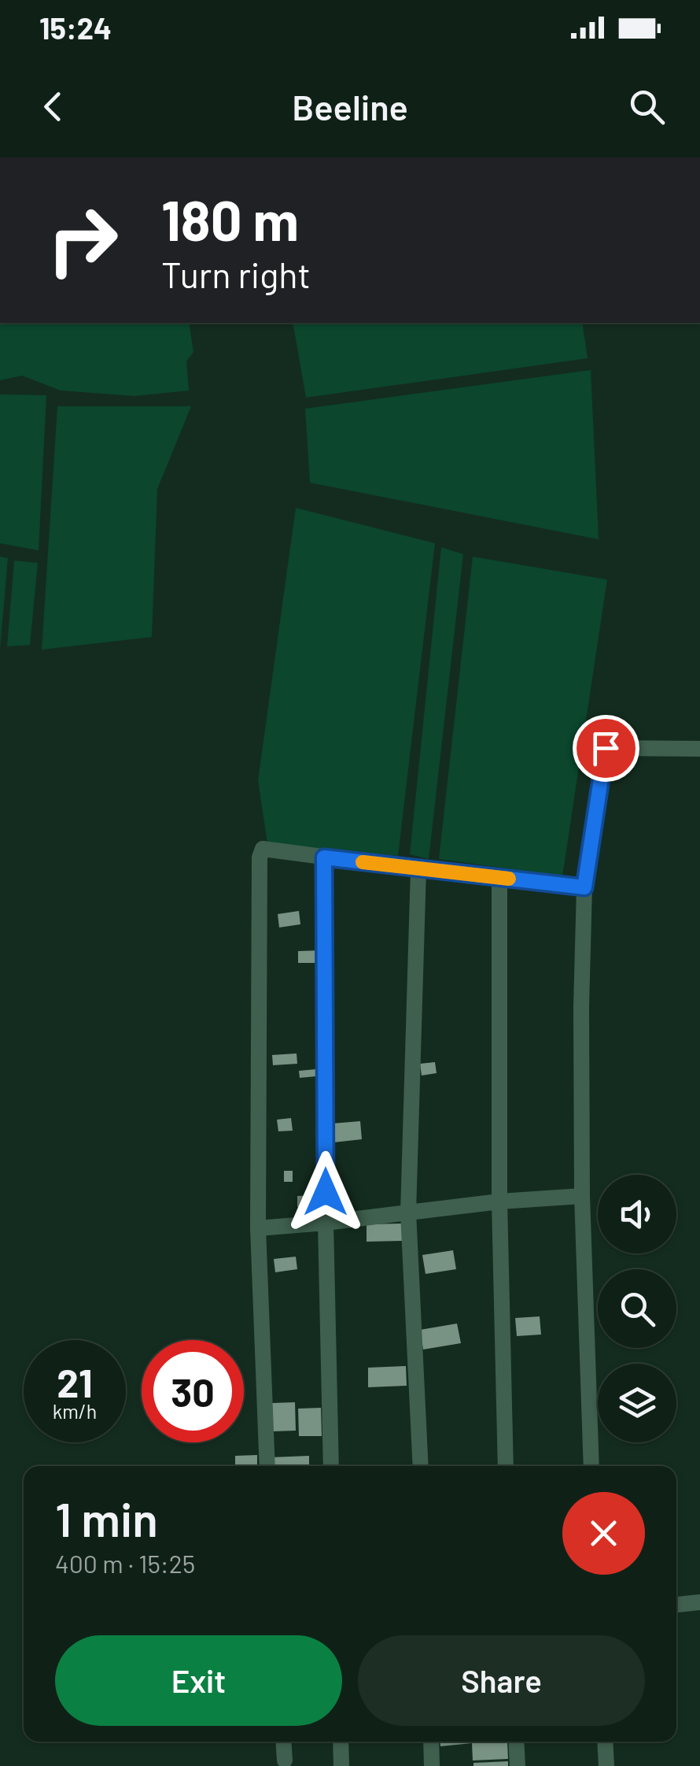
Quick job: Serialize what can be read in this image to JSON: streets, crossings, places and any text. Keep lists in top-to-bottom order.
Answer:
{
  "page": {
    "status": "15:24",
    "header": "Beeline",
    "turn": ["180 m", "Turn right"],
    "speed": "21 km/h",
    "limit": "30",
    "heading": ["1 min", "400 m · 15:25"],
    "buttons": ["Exit", "Share"]
  }
}
